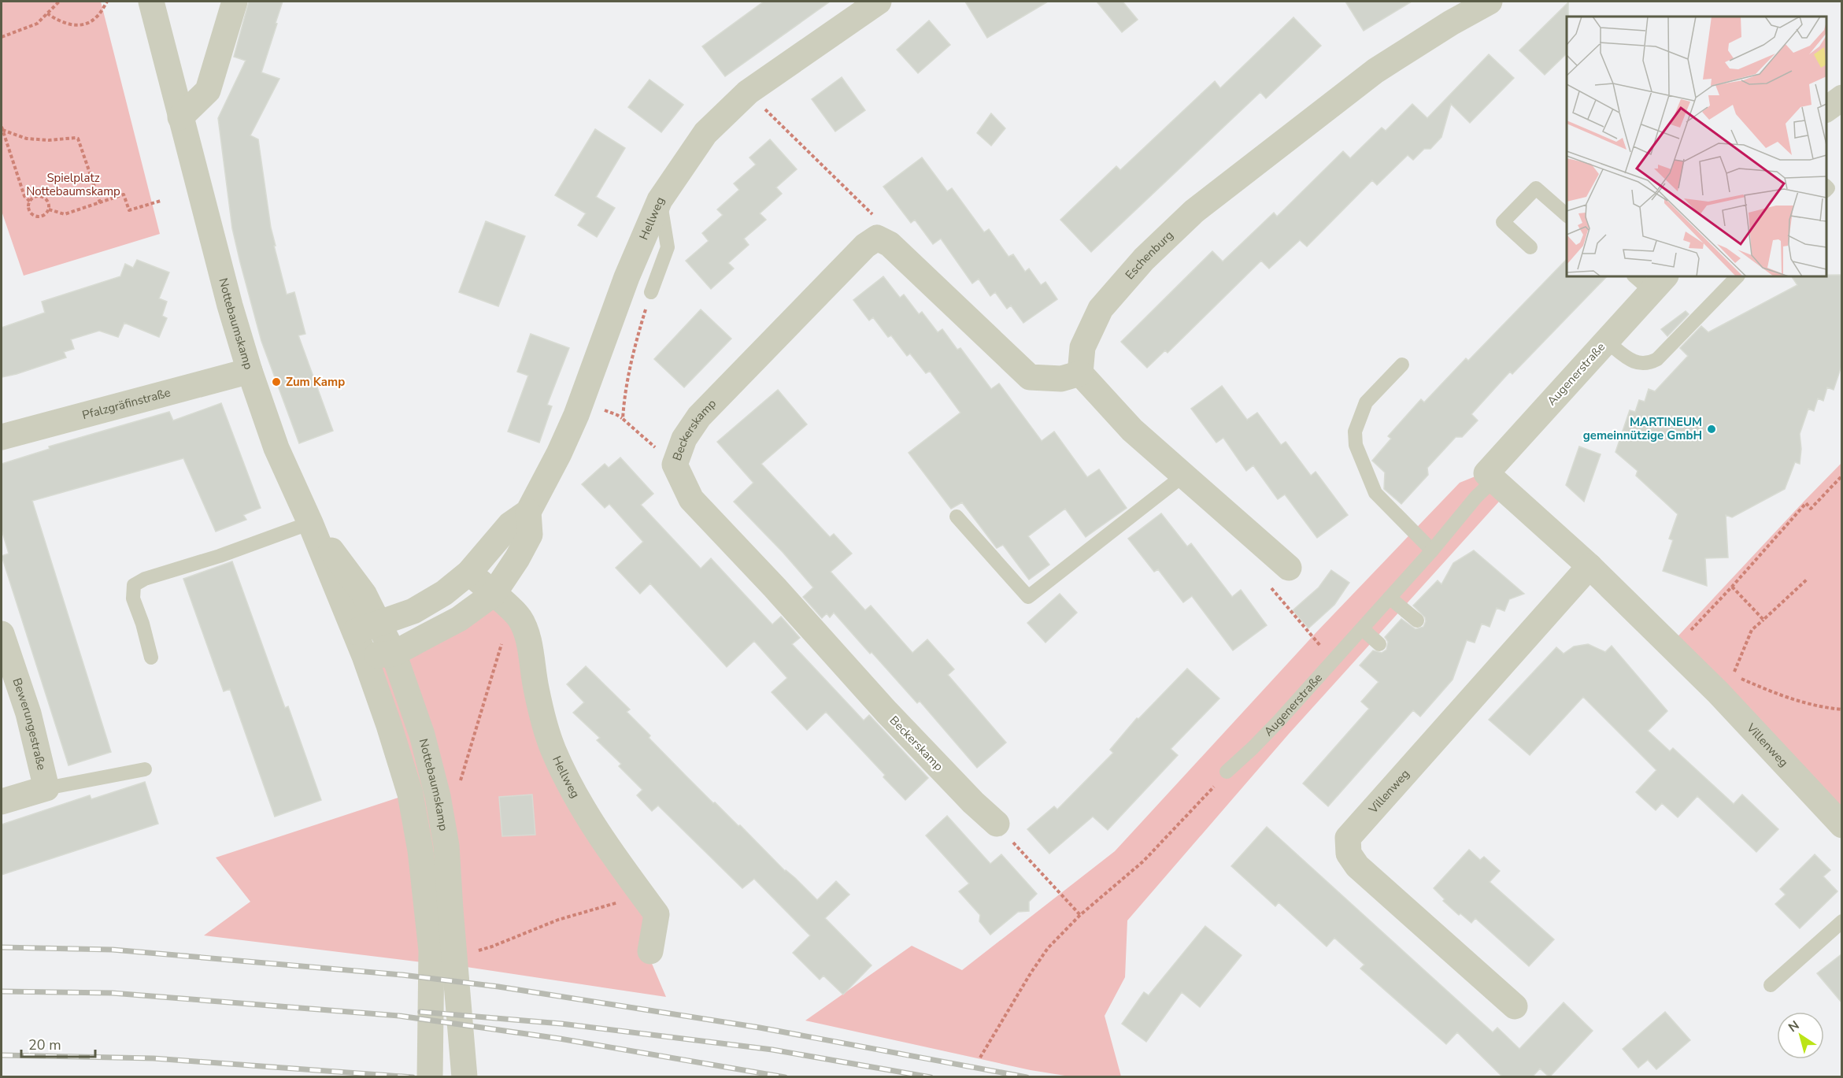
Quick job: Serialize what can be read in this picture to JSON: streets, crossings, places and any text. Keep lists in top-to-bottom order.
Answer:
{
  "streets": {
    "street": [
      "Hellweg",
      "Eschenburg",
      "Nottebaumskamp",
      "Augenerstraße",
      "Pfalzgräfinstraße",
      "Beckerskamp",
      "Bewerungestraße",
      "Villenweg"
    ]
  },
  "crossings": [
    ["Hellweg", "Nottebaumskamp"],
    ["Nottebaumskamp", "Pfalzgräfinstraße"],
    ["Augenerstraße", "Villenweg"]
  ],
  "parks": ["Spielplatz Nottebaumskamp"],
  "places": ["Zum Kamp", "MARTINEUM gemeinnützige GmbH"],
  "scale_bar": "20 m",
  "north": "top left"
}
